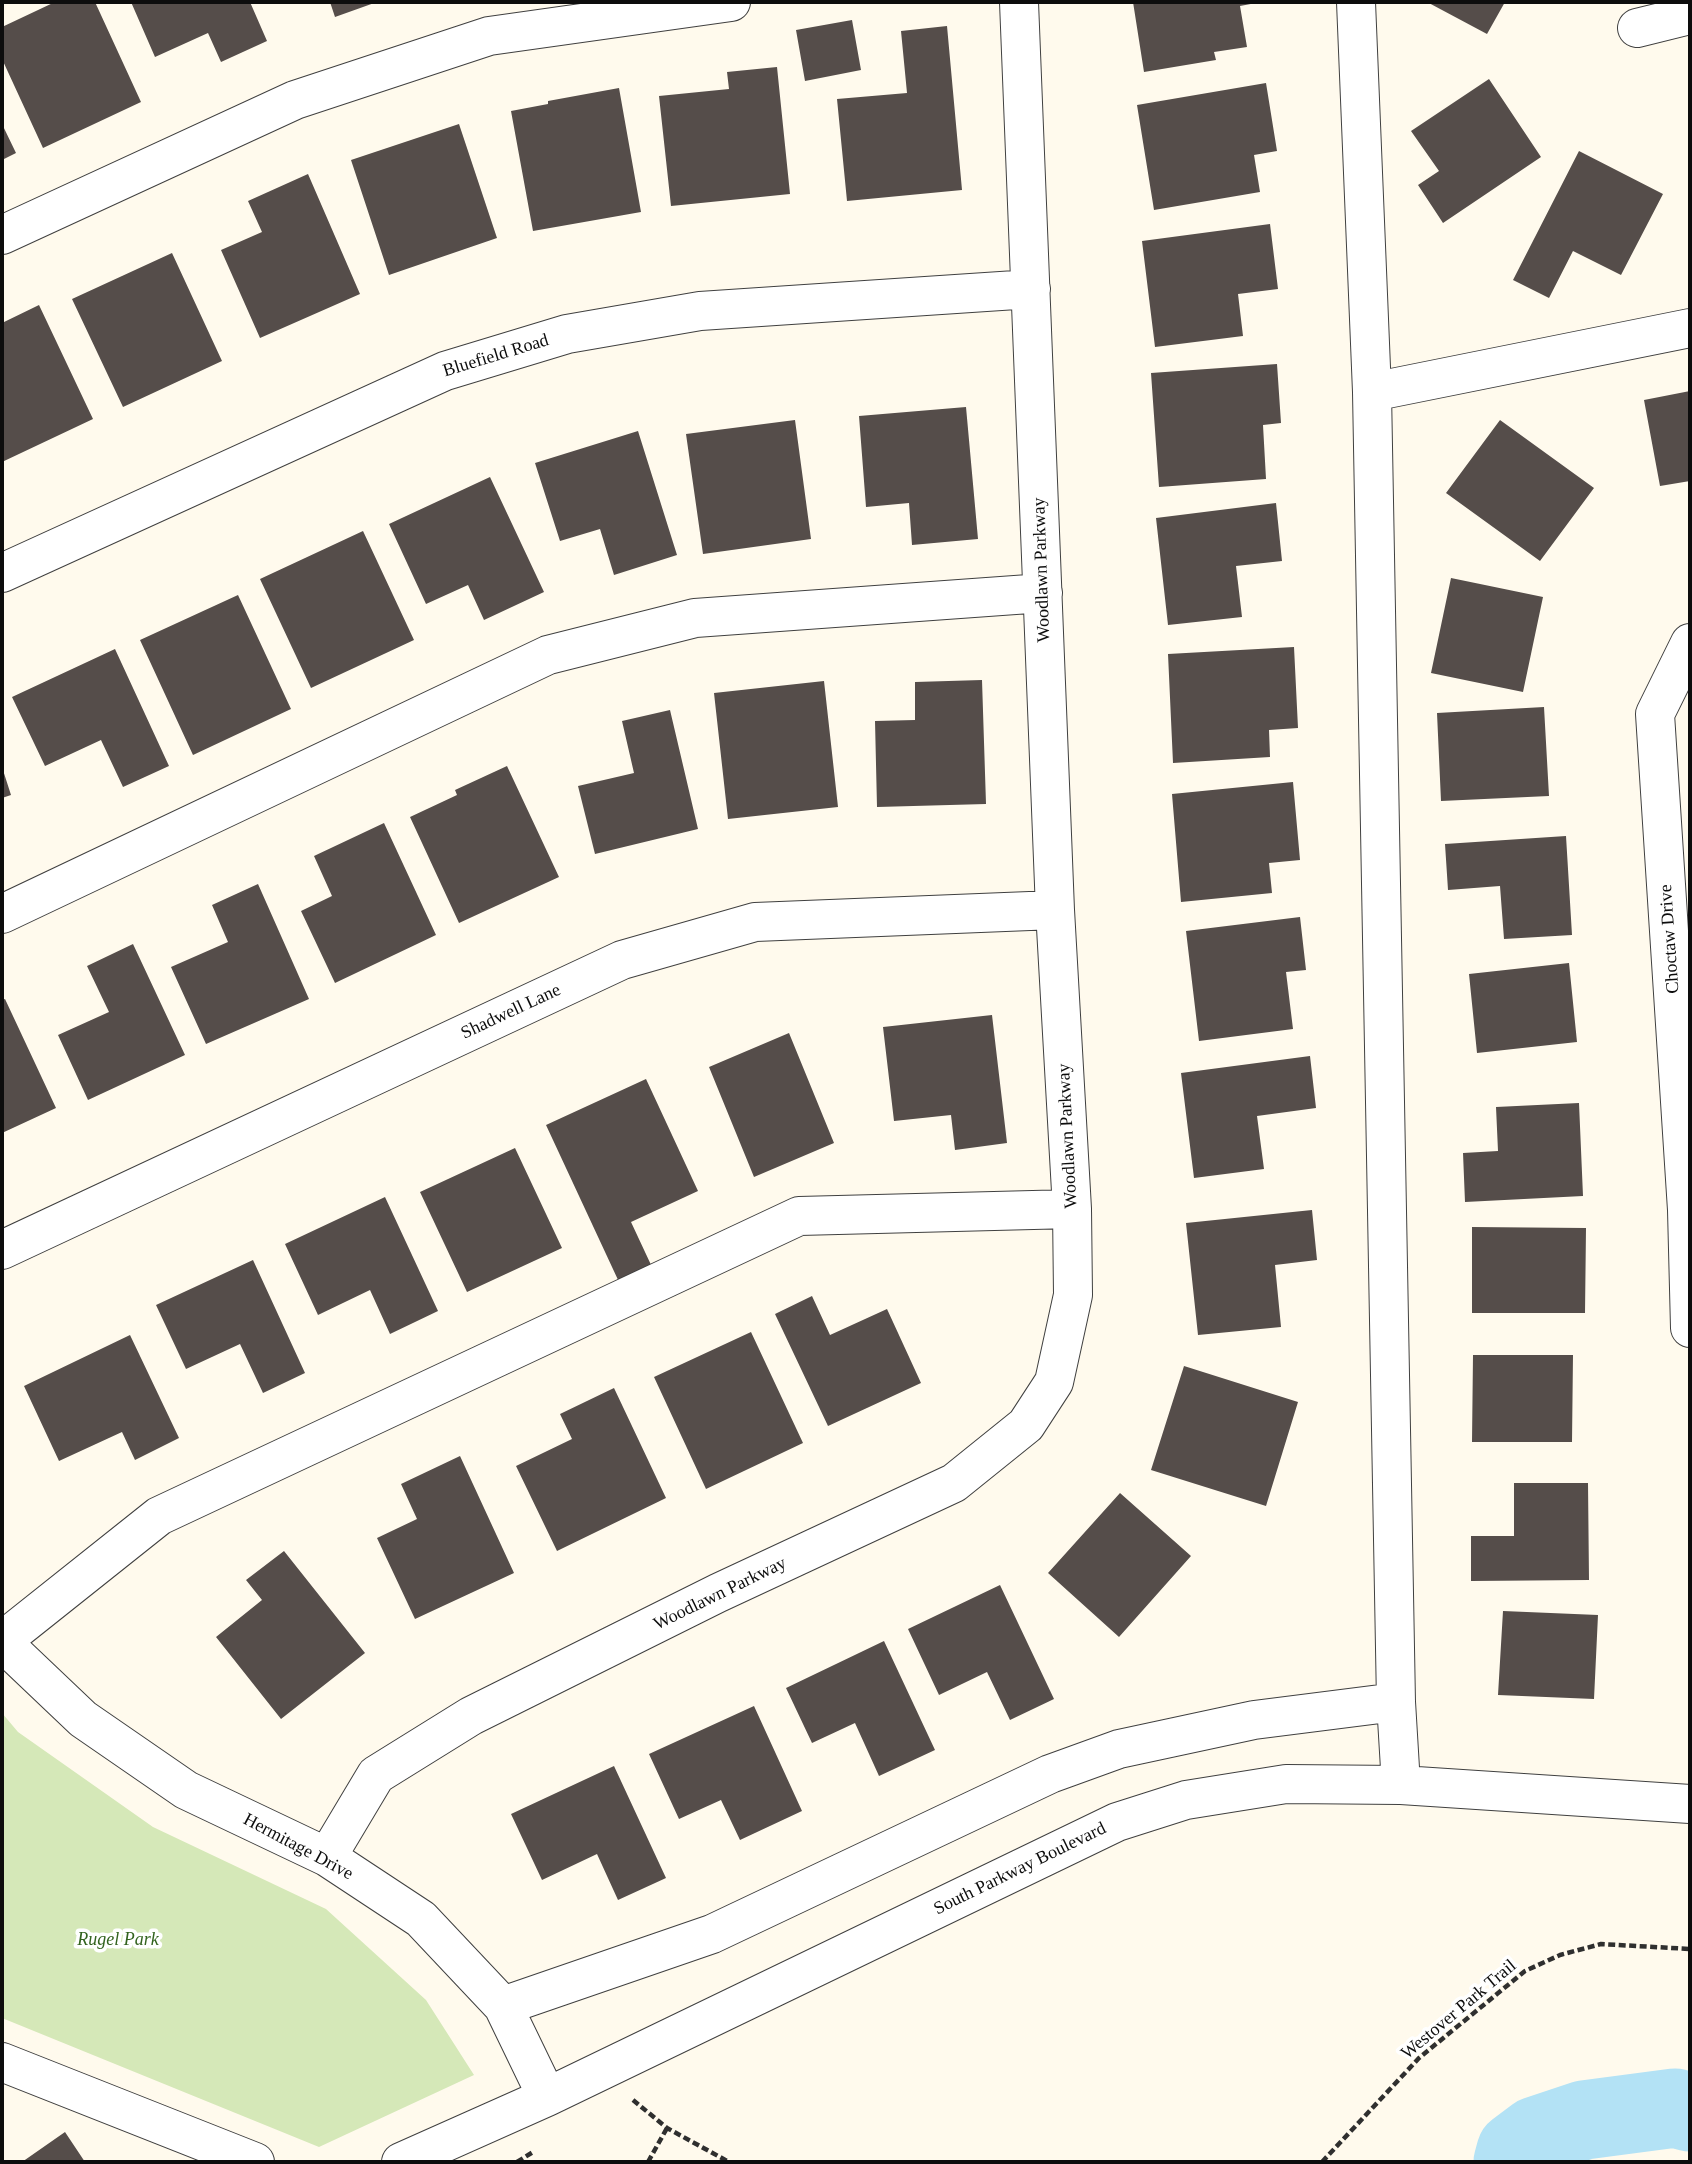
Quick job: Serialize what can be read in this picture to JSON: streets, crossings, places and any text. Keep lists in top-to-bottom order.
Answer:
{
  "streets": {
    "street": [
      "Bluefield Road",
      "Woodlawn Parkway",
      "Choctaw Drive",
      "Shadwell Lane",
      "Hermitage Drive",
      "South Parkway Boulevard"
    ],
    "path": ["Westover Park Trail"]
  },
  "crossings": [
    ["Bluefield Road", "Woodlawn Parkway"],
    ["Woodlawn Parkway", "Shadwell Lane"],
    ["Woodlawn Parkway", "Hermitage Drive"],
    ["Hermitage Drive", "South Parkway Boulevard"]
  ],
  "parks": ["Rugel Park"]
}
